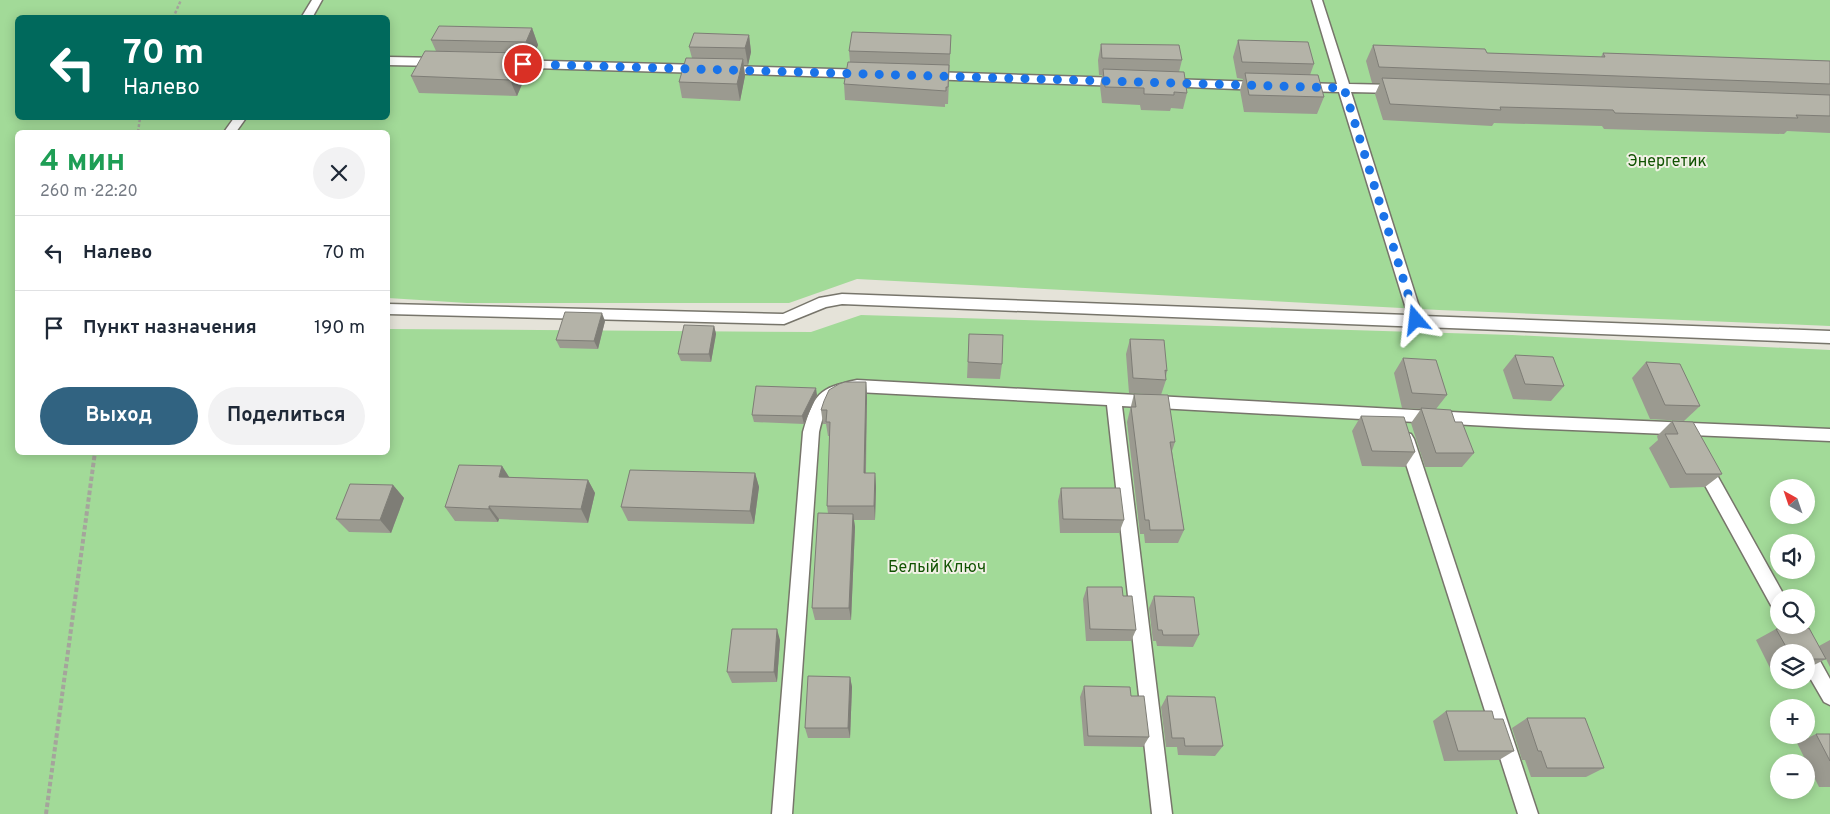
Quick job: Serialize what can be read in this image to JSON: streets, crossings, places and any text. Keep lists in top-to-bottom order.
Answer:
{
  "parks": ["Энергетик", "Белый Ключ"],
  "north": "top left",
  "page": {
    "turn": ["70 m", "Налево"],
    "heading": ["4 мин", "260 m · 22:20"],
    "list": [
      {
        "name": "Налево",
        "value": "70 m"
      },
      {
        "name": "Пункт назначения",
        "value": "190 m"
      }
    ],
    "buttons": ["Выход", "Поделиться"],
    "map_buttons": ["+", "−"]
  }
}
